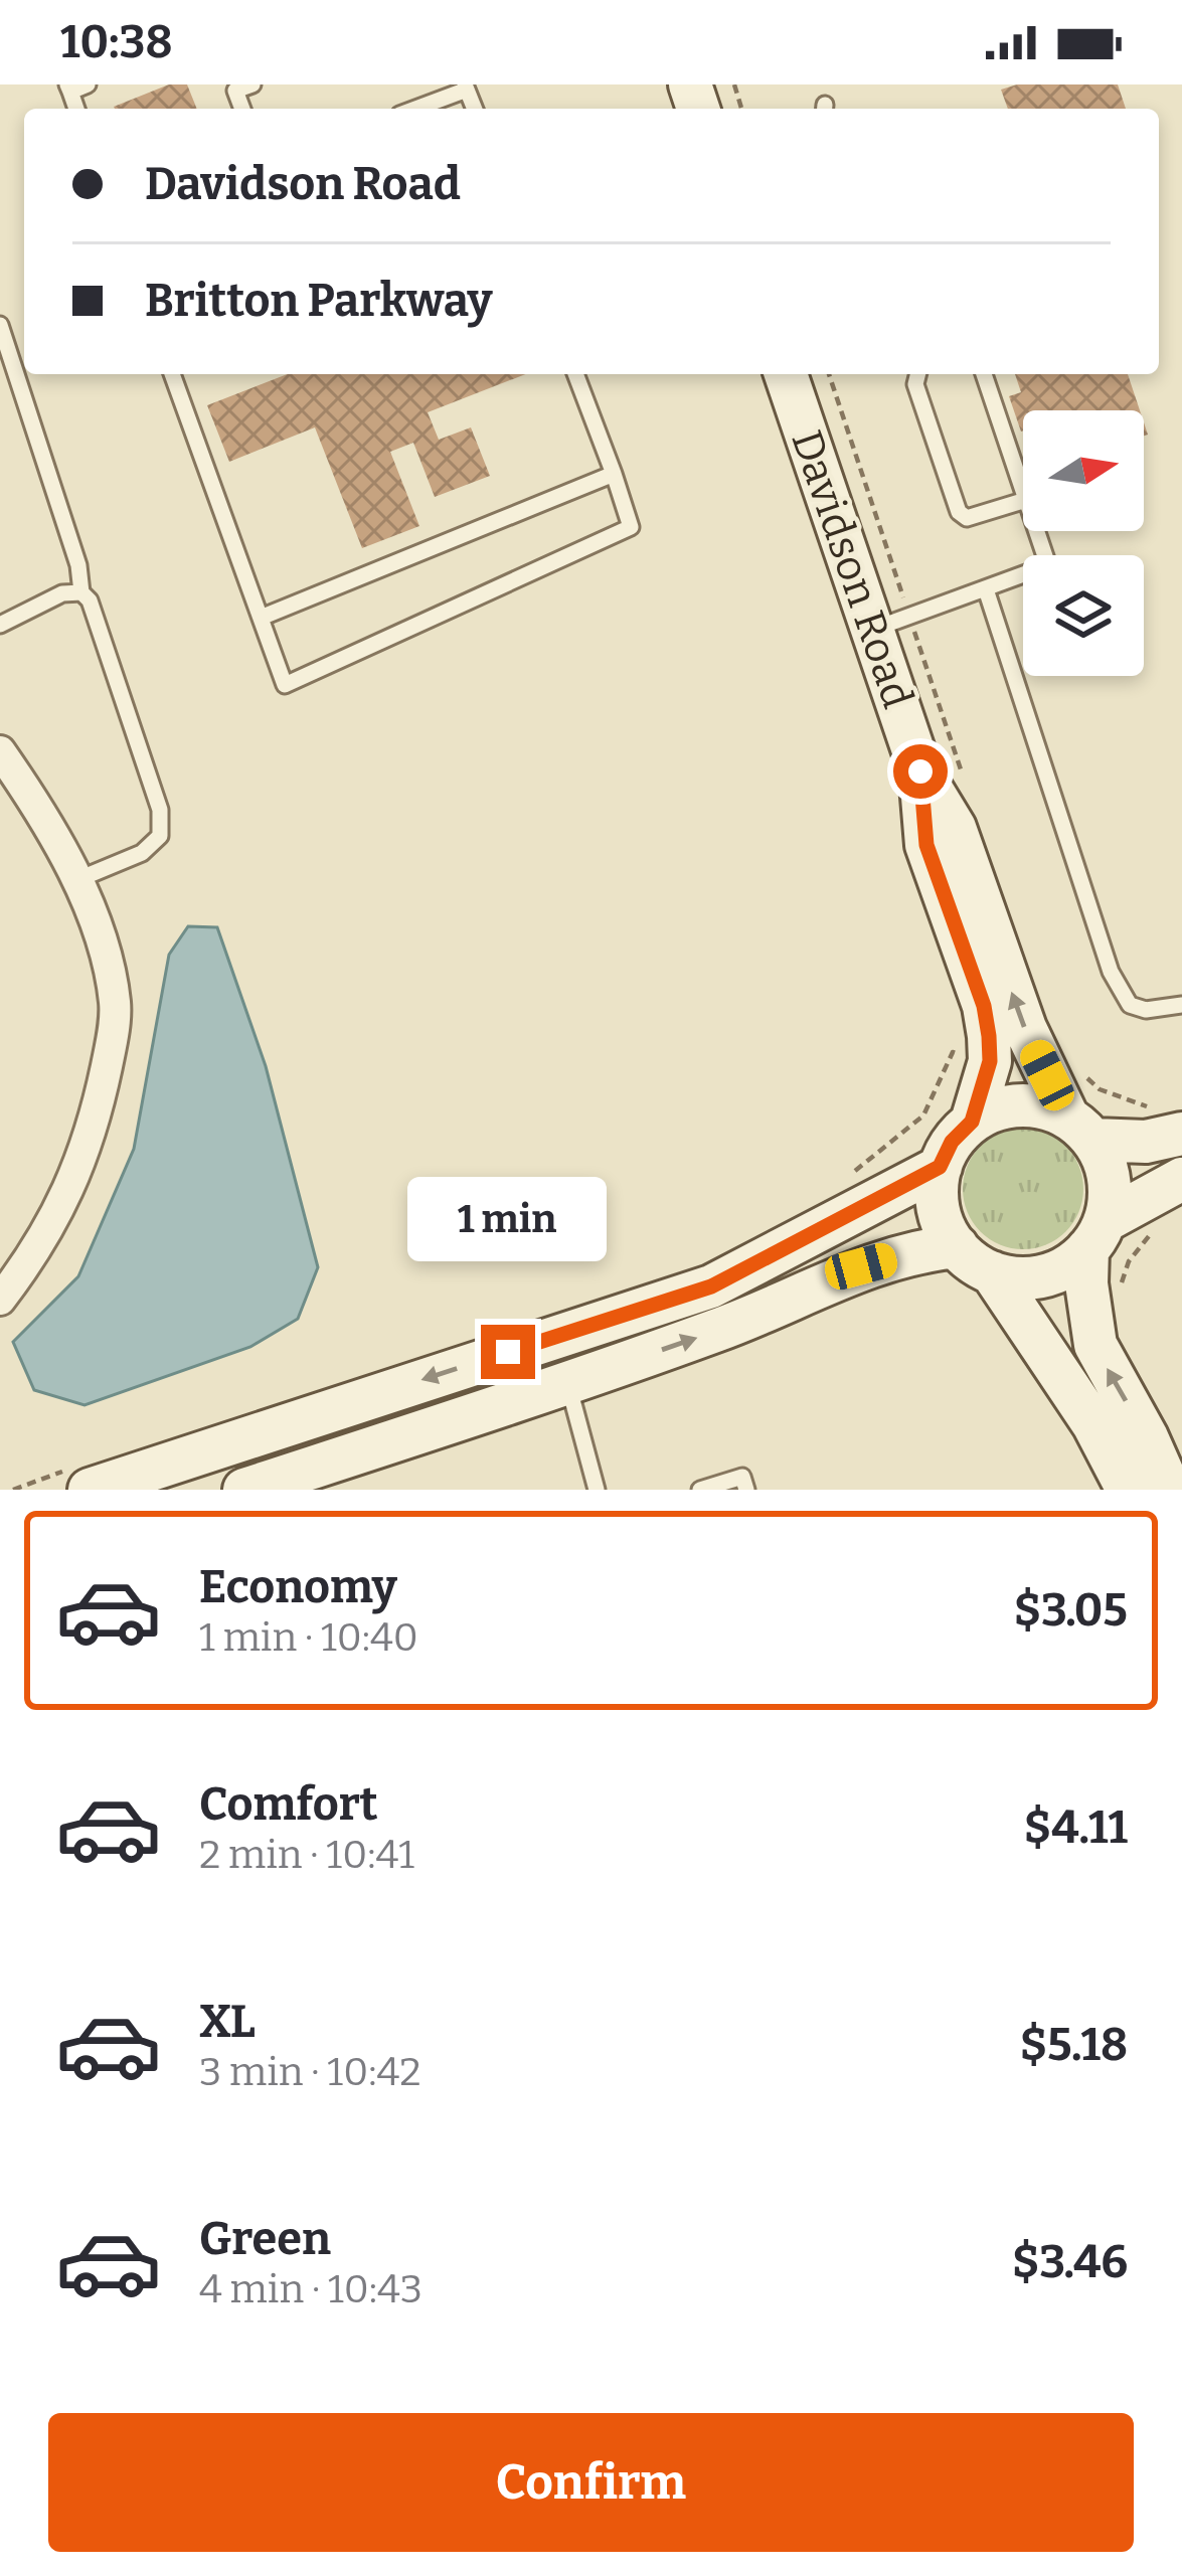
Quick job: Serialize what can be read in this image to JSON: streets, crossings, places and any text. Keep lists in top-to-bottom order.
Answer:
{
  "streets": {
    "main road": ["Davidson Road"]
  },
  "north": "right",
  "page": {
    "status": "10:38",
    "banner": ["Davidson Road", "Britton Parkway"],
    "bubble": "1 min",
    "list": [
      {
        "name": "Economy",
        "note": "1 min · 10:40",
        "value": "$3.05"
      },
      {
        "name": "Comfort",
        "note": "2 min · 10:41",
        "value": "$4.11"
      },
      {
        "name": "XL",
        "note": "3 min · 10:42",
        "value": "$5.18"
      },
      {
        "name": "Green",
        "note": "4 min · 10:43",
        "value": "$3.46"
      }
    ],
    "buttons": "Confirm"
  }
}
